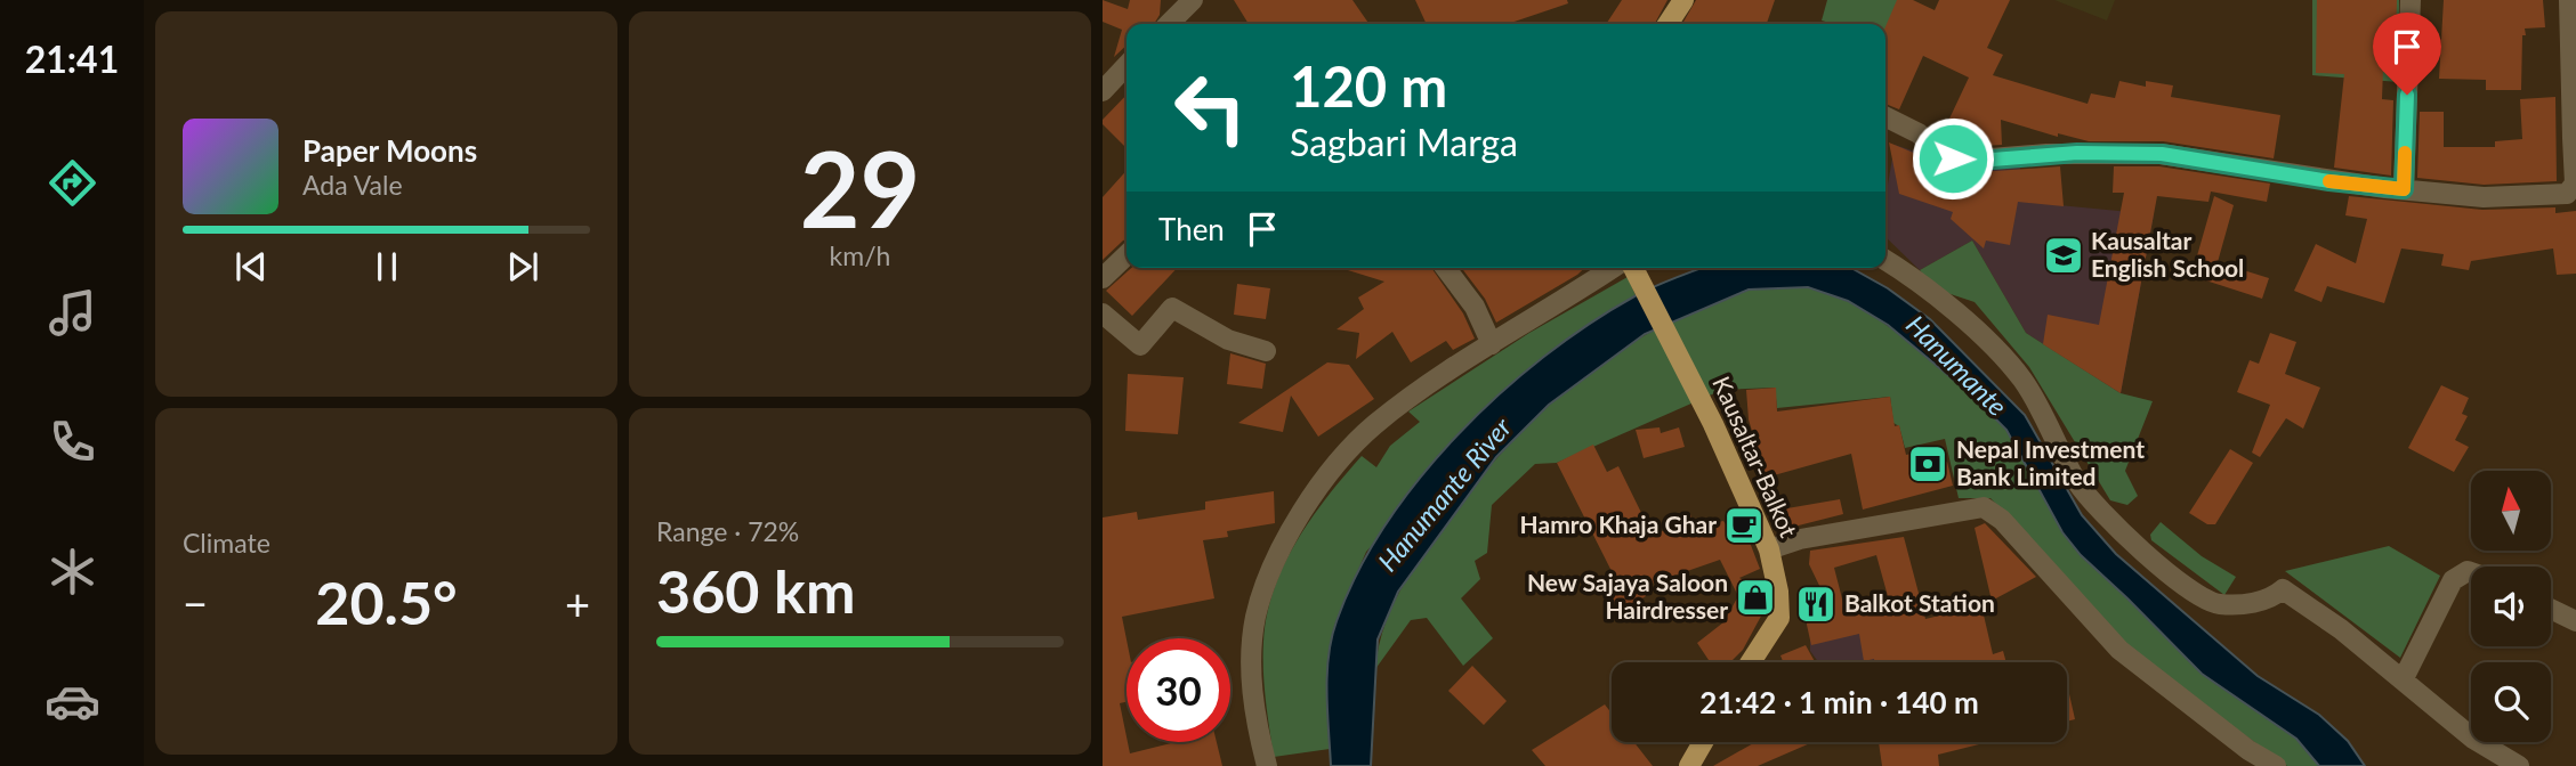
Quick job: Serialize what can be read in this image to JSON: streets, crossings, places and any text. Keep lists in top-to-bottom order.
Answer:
{
  "streets": {
    "main road": ["Kausaltar-Balkot"]
  },
  "water": ["Hanumante", "Hanumante River"],
  "places": {
    "school or university": ["Kausaltar English School"],
    "bank": ["Nepal Investment Bank Limited"],
    "cafe": ["Hamro Khaja Ghar"],
    "shop": ["New Sajaya Saloon Hairdresser"],
    "restaurant": ["Balkot Station"]
  },
  "north": "top",
  "page": {
    "tabs": "21:41",
    "tile": [
      ["29", "km/h"],
      "Climate",
      ["Range · 72%", "360 km"]
    ],
    "turn": ["120 m", "Sagbari Marga"],
    "song": ["Paper Moons", "Ada Vale"],
    "then": "Then",
    "heat": ["−", "20.5°", "+"],
    "limit": "30",
    "trip": "21:42 · 1 min · 140 m"
  }
}
